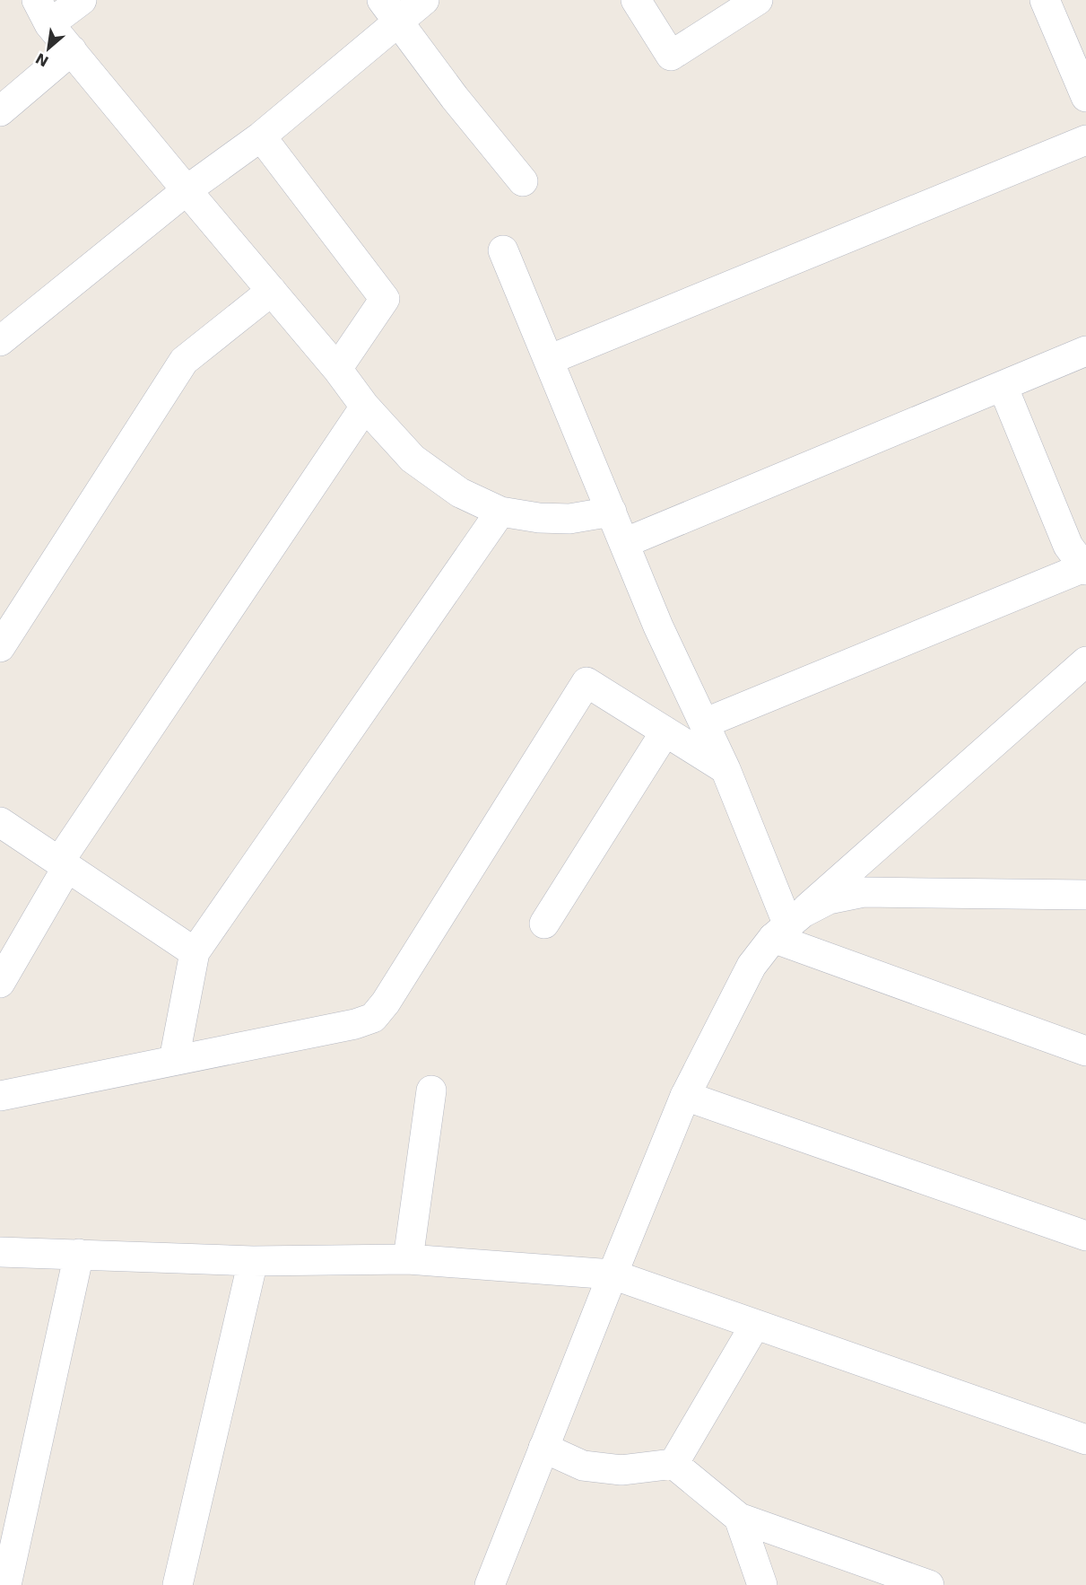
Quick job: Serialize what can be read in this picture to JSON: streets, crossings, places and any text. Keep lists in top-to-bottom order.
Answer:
{
  "north": "bottom left"
}
